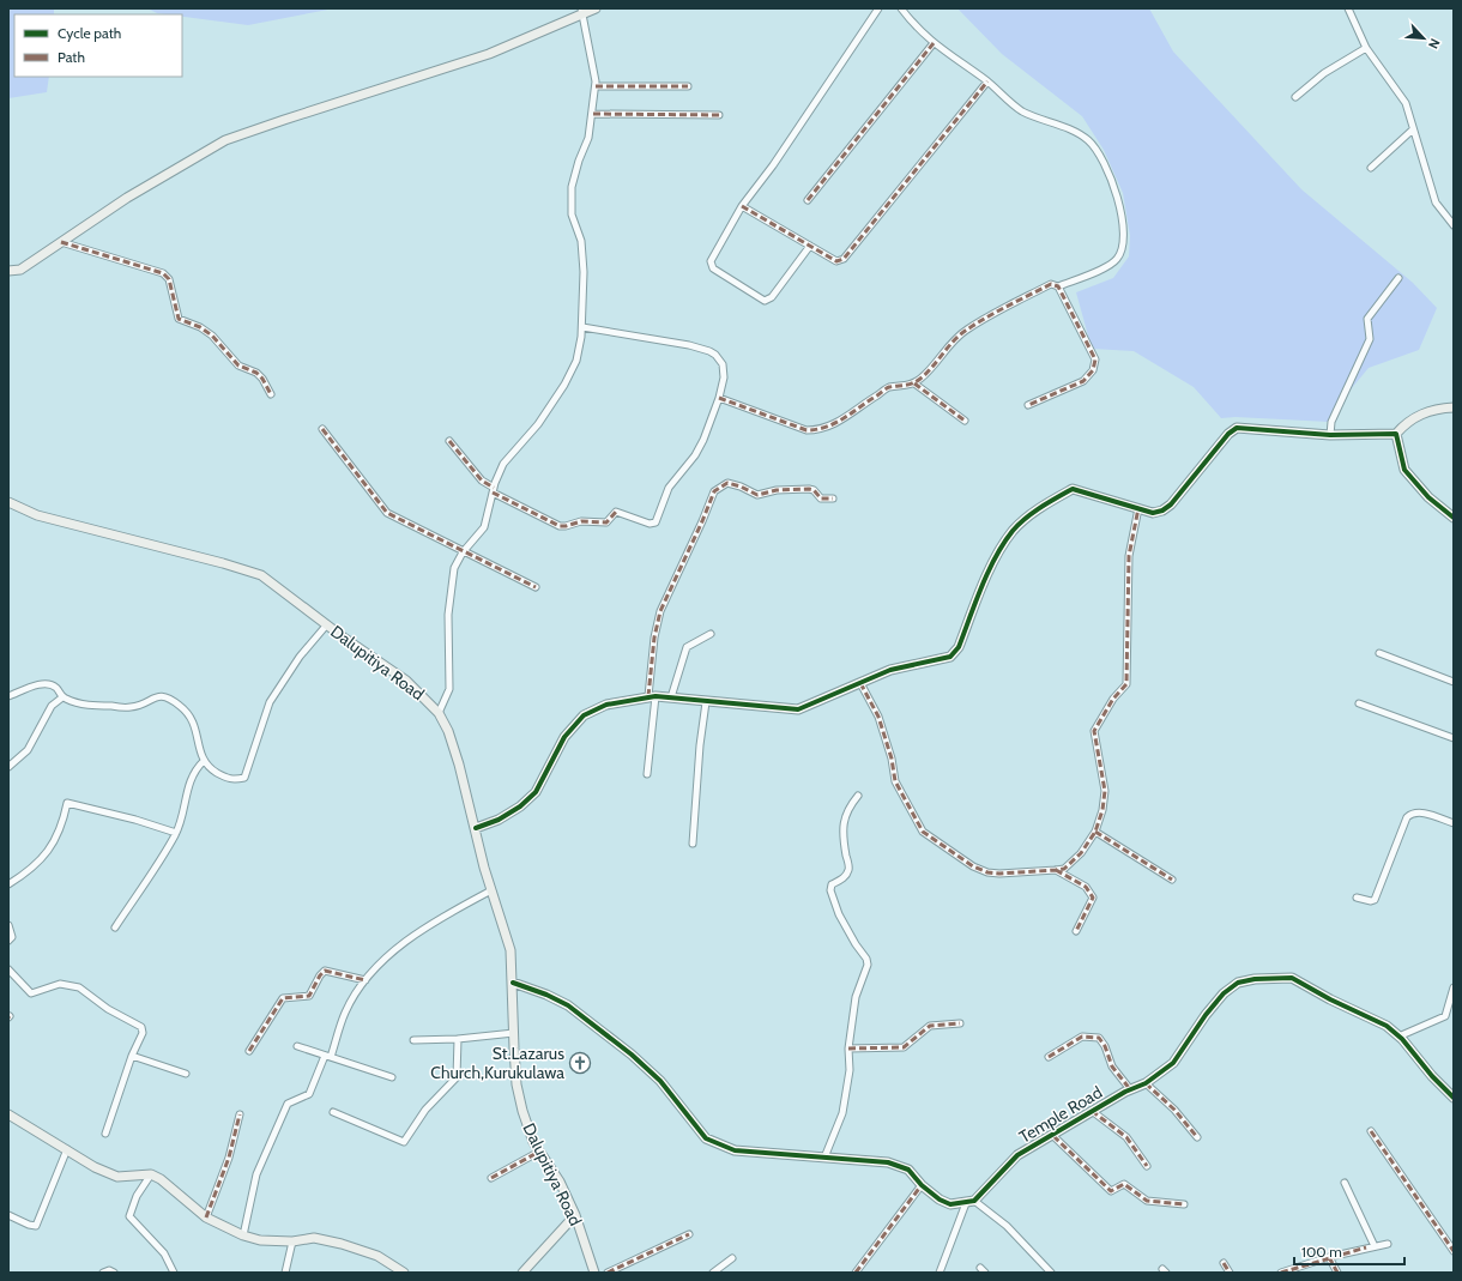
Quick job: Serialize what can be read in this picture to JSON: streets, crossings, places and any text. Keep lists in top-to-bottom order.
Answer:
{
  "streets": {
    "street": ["Dalupitiya Road", "Temple Road"]
  },
  "places": {
    "church": ["St.Lazarus Church,Kurukulawa"]
  },
  "legend": ["Cycle path", "Path"],
  "scale_bar": "100 m",
  "north": "bottom right"
}
